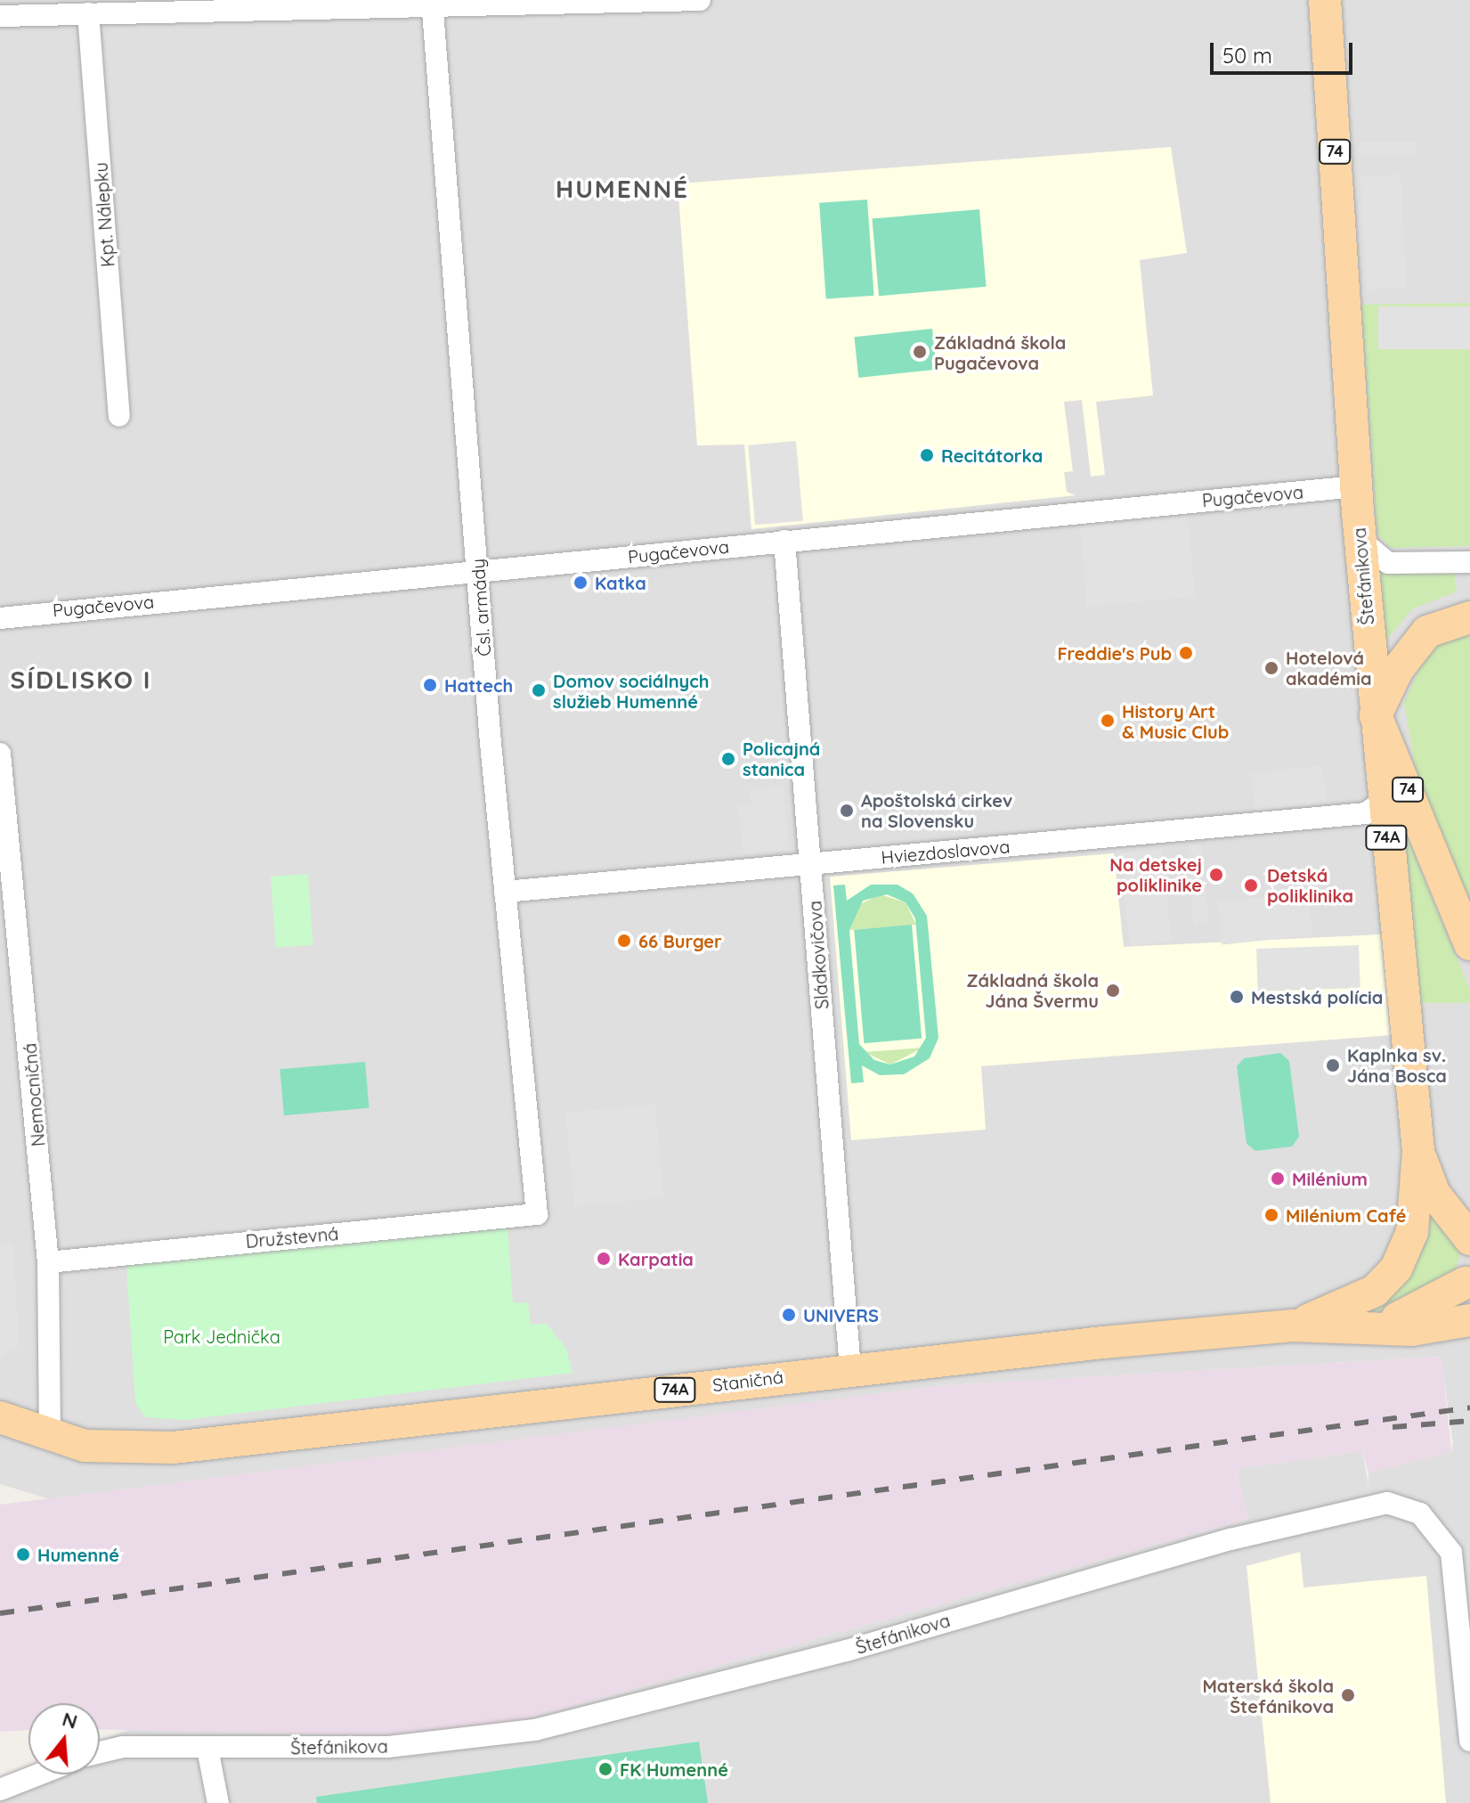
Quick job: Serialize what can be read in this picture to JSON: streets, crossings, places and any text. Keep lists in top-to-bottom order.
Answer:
{
  "streets": {
    "main road": [
      "74",
      "Štefánikova",
      "74A",
      "Staničná"
    ],
    "street": [
      "Kpt. Nálepku",
      "Pugačevova",
      "Čsl. armády",
      "Hviezdoslavova",
      "Sládkovičova",
      "Nemocničná",
      "Družstevná"
    ]
  },
  "crossings": [
    ["74", "Štefánikova"],
    ["Pugačevova", "Štefánikova"],
    ["Pugačevova", "Čsl. armády"],
    ["Pugačevova", "Sládkovičova"],
    ["Štefánikova", "74A"],
    ["Štefánikova", "Hviezdoslavova"],
    ["Čsl. armády", "Hviezdoslavova"],
    ["Čsl. armády", "Družstevná"],
    ["74A", "Nemocničná"],
    ["74A", "Staničná"],
    ["Hviezdoslavova", "Sládkovičova"],
    ["Sládkovičova", "Staničná"],
    ["Nemocničná", "Družstevná"],
    ["Nemocničná", "Staničná"]
  ],
  "districts": ["HUMENNÉ", "SÍDLISKO I"],
  "parks": ["Park Jednička"],
  "places": [
    "Základná škola Pugačevova",
    "Recitátorka",
    "Katka",
    "Freddie's Pub",
    "Hotelová akadémia",
    "Hattech",
    "Domov sociálnych služieb Humenné",
    "History Art & Music Club",
    "Policajná stanica",
    "Apoštolská cirkev na Slovensku",
    "Na detskej poliklinike",
    "Detská poliklinika",
    "66 Burger",
    "Základná škola Jána Švermu",
    "Mestská polícia",
    "Kaplnka sv. Jána Bosca",
    "Milénium",
    "Milénium Café",
    "Karpatia",
    "UNIVERS",
    "Humenné",
    "Materská škola Štefánikova",
    "FK Humenné"
  ],
  "scale_bar": "50 m",
  "north": "top"
}
